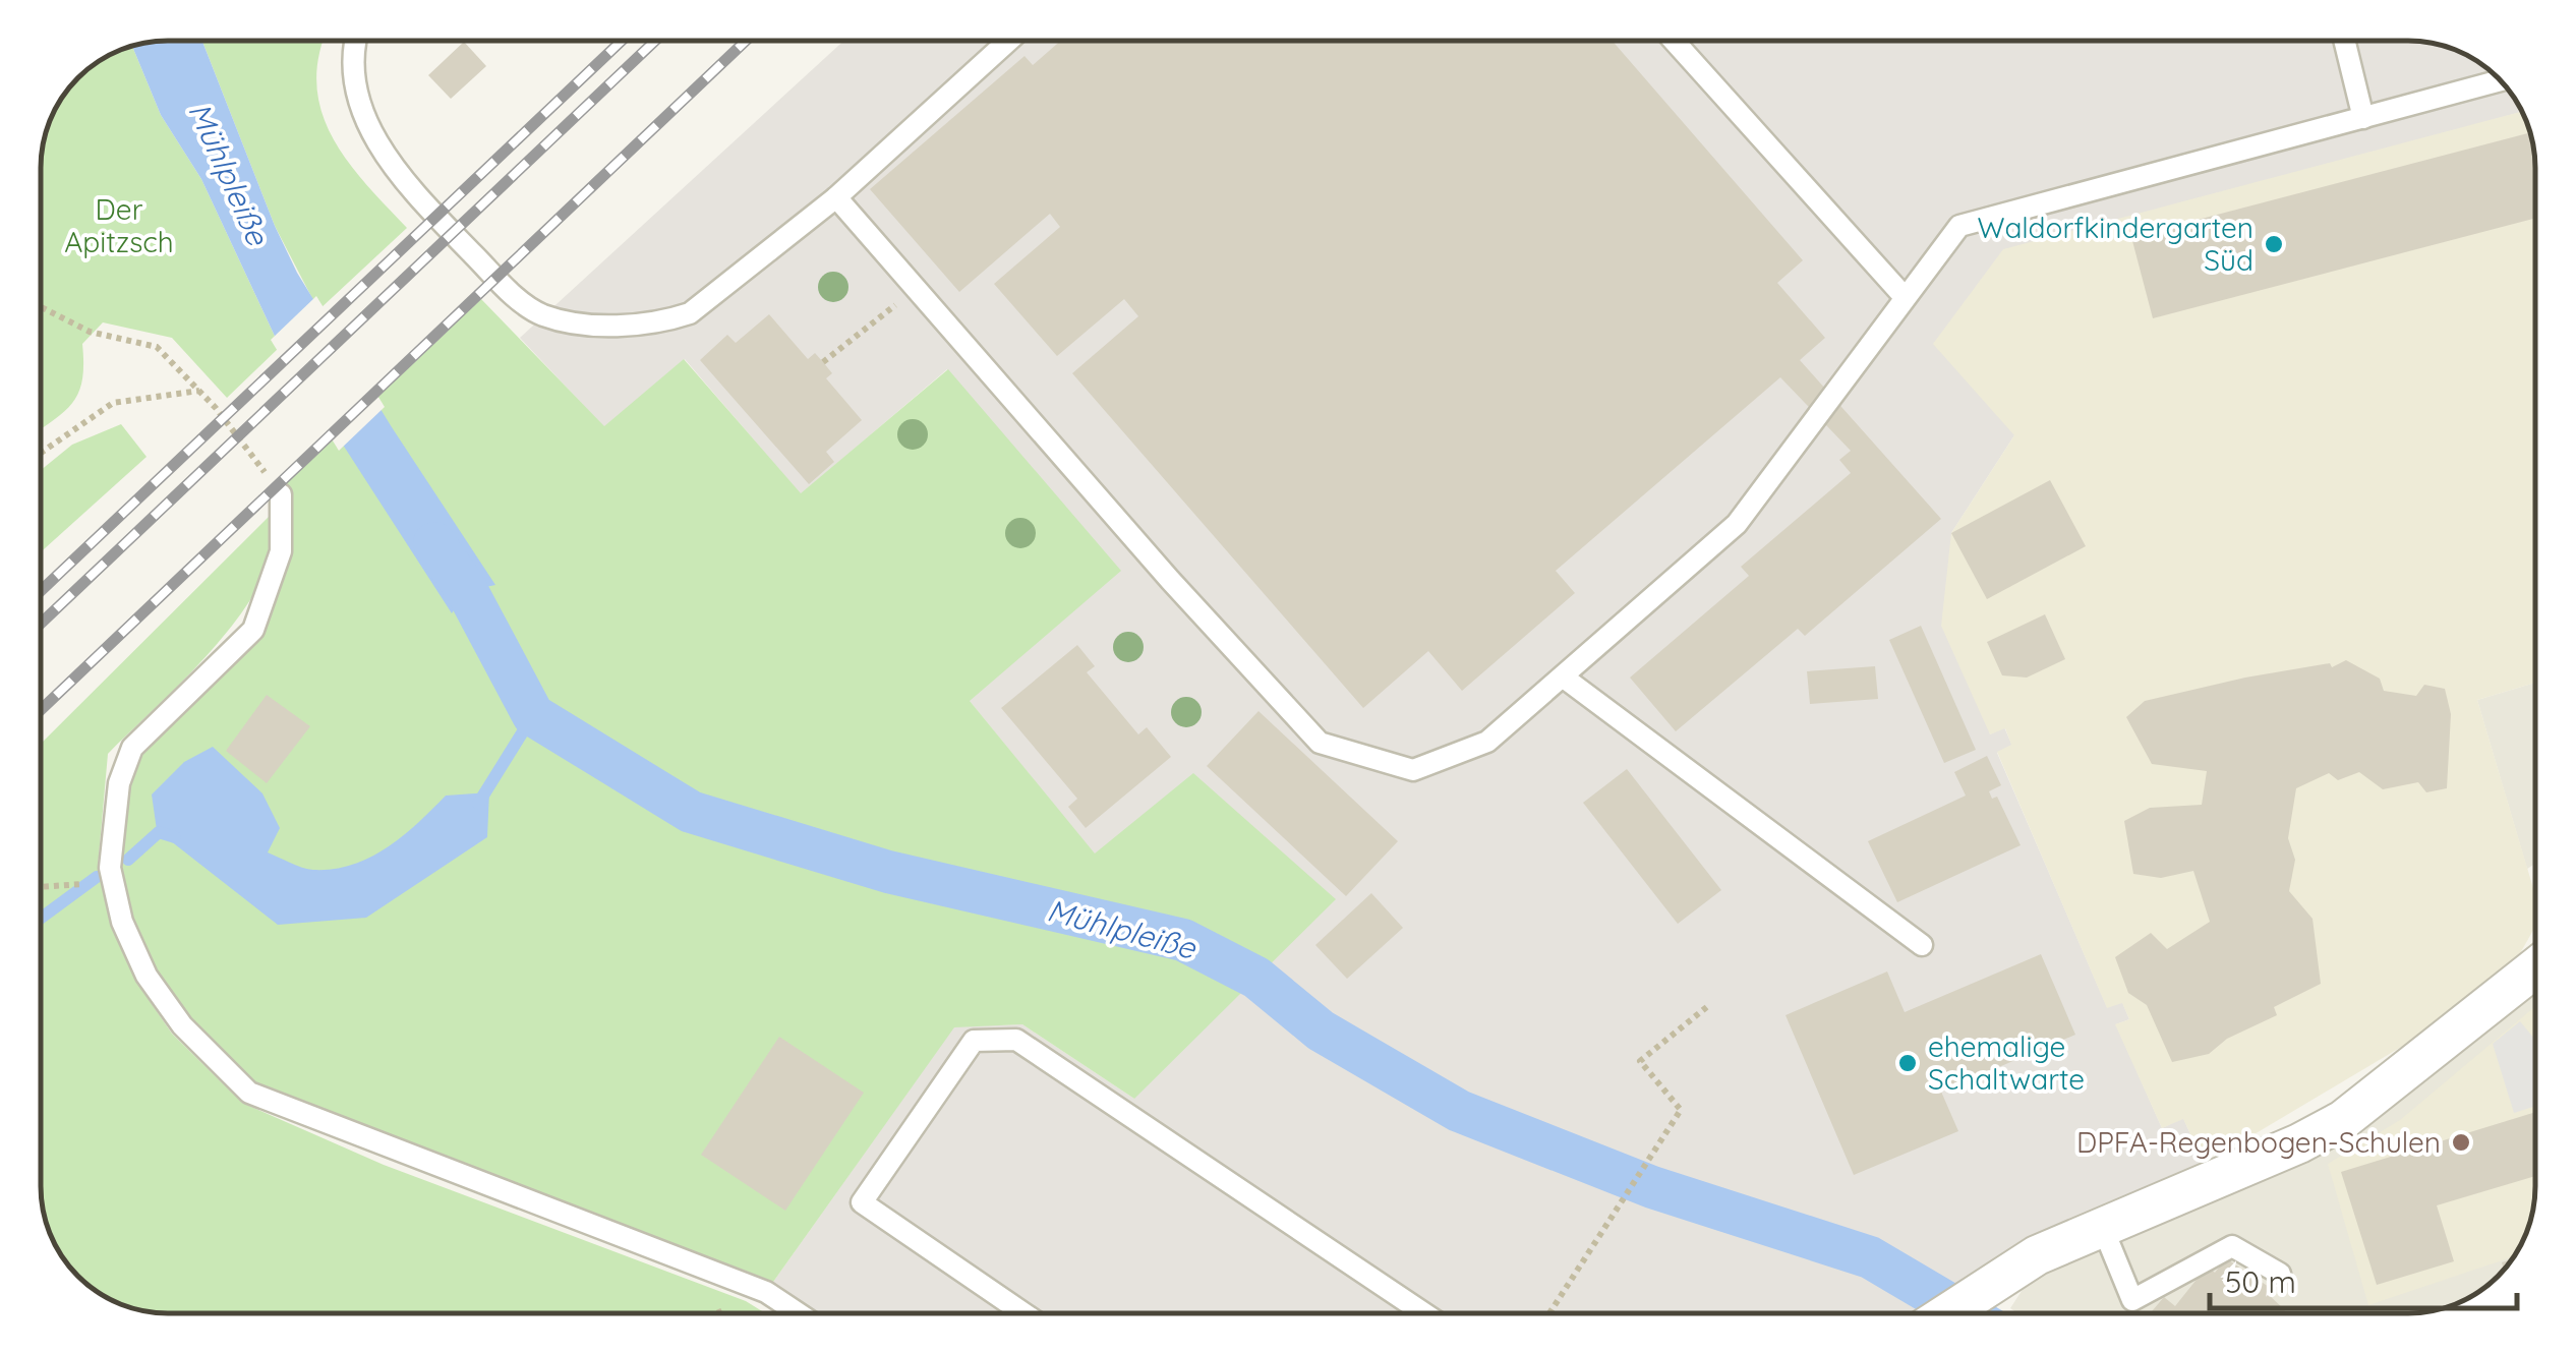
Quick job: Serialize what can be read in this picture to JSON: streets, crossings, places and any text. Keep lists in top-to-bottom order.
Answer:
{
  "water": ["Mühlpleiße"],
  "parks": ["Der Apitzsch"],
  "places": ["Waldorfkindergarten Süd", "ehemalige Schaltwarte", "DPFA-Regenbogen-Schulen"],
  "scale_bar": "50 m"
}
